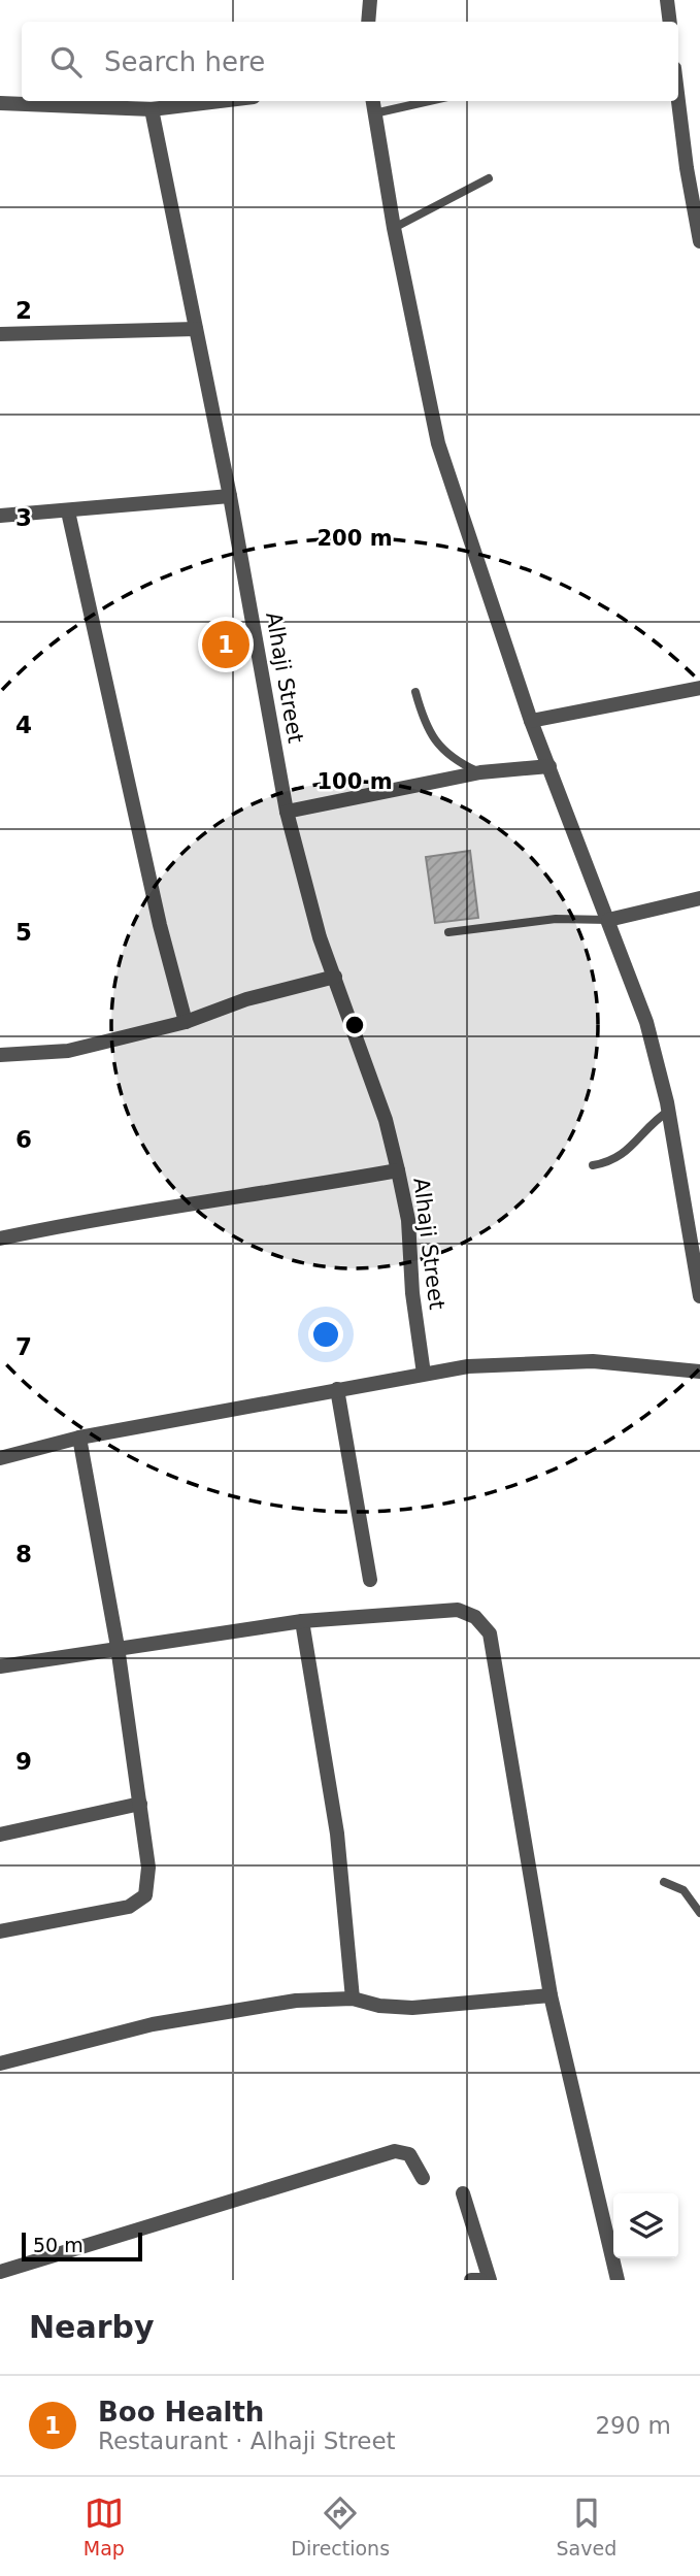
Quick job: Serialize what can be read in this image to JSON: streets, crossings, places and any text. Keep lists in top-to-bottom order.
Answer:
{
  "streets": {
    "street": ["Alhaji Street"]
  },
  "scale_bar": "50 m",
  "page": {
    "search": "Search here",
    "pins": "1",
    "scale": "50 m",
    "heading": "Nearby",
    "list": [
      {
        "mark": "1",
        "name": "Boo Health",
        "note": "Restaurant · Alhaji Street",
        "value": "290 m"
      }
    ],
    "nav": ["Map", "Directions", "Saved"]
  },
  "grid": {
    "rows": [
      "2",
      "3",
      "4",
      "5",
      "6",
      "7",
      "8",
      "9"
    ]
  },
  "rings": ["200 m", "100 m"]
}
